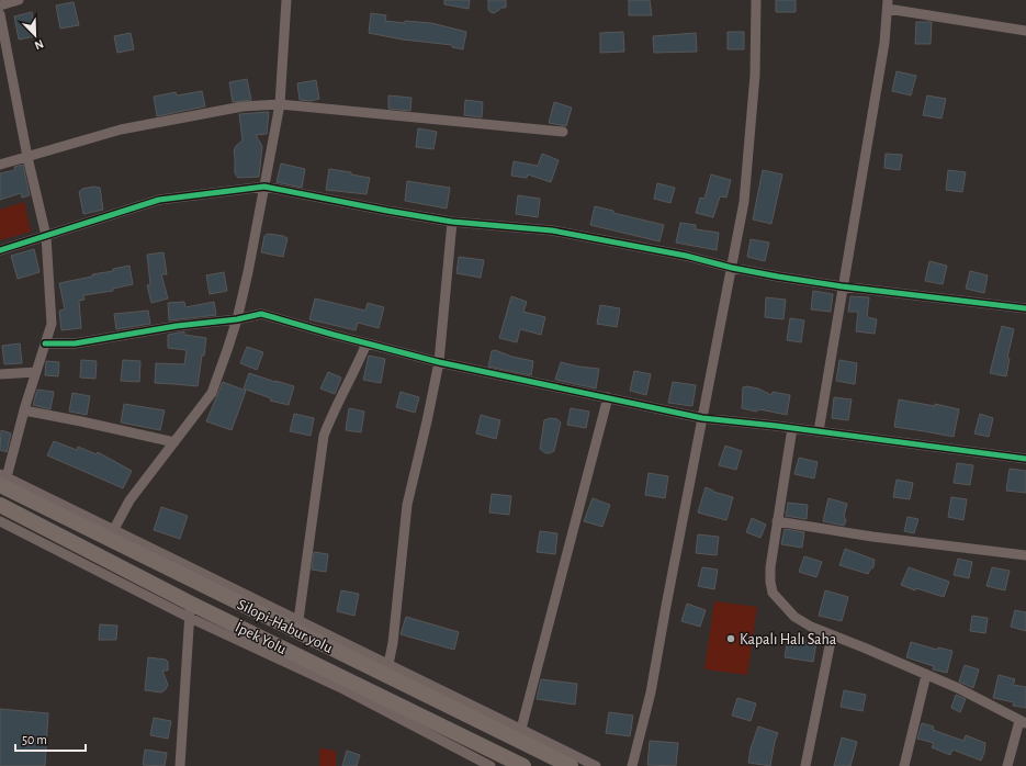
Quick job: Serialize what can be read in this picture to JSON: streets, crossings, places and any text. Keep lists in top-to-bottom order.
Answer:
{
  "streets": {
    "highway": ["Silopi-Habur yolu", "İpek Yolu"]
  },
  "places": ["Kapalı Halı Saha"],
  "scale_bar": "50 m",
  "north": "bottom right"
}
